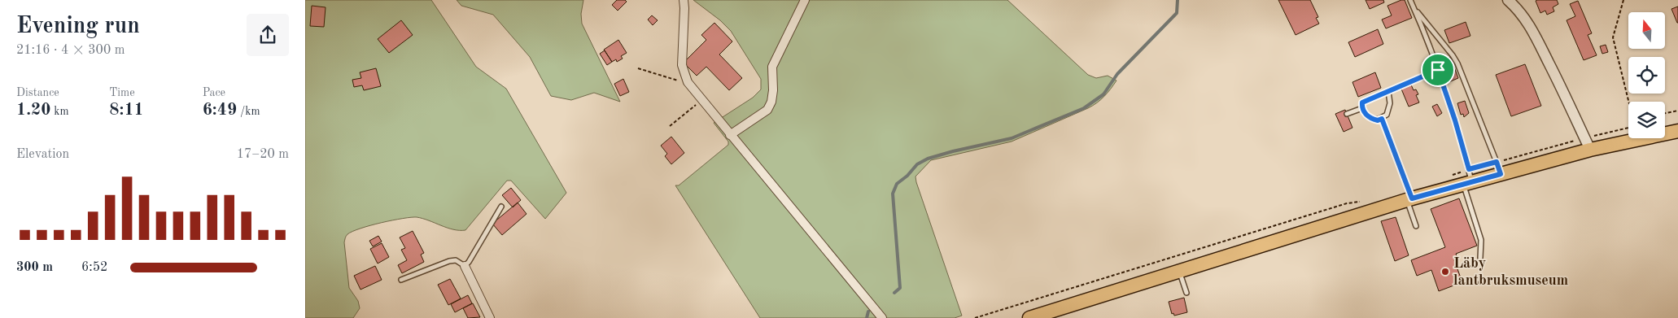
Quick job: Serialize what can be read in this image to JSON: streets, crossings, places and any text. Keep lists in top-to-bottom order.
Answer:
{
  "places": ["Läby lantbruksmuseum"],
  "north": "top",
  "page": {
    "heading": ["Evening run", "21:16 · 4 × 300 m"],
    "stats": [
      ["Distance", "1.20 km"],
      ["Time", "8:11"],
      ["Pace", "6:49 /km"]
    ],
    "chart": ["Elevation", "17–20 m"],
    "list": [
      {
        "name": "300 m",
        "note": "6:52"
      }
    ]
  }
}
